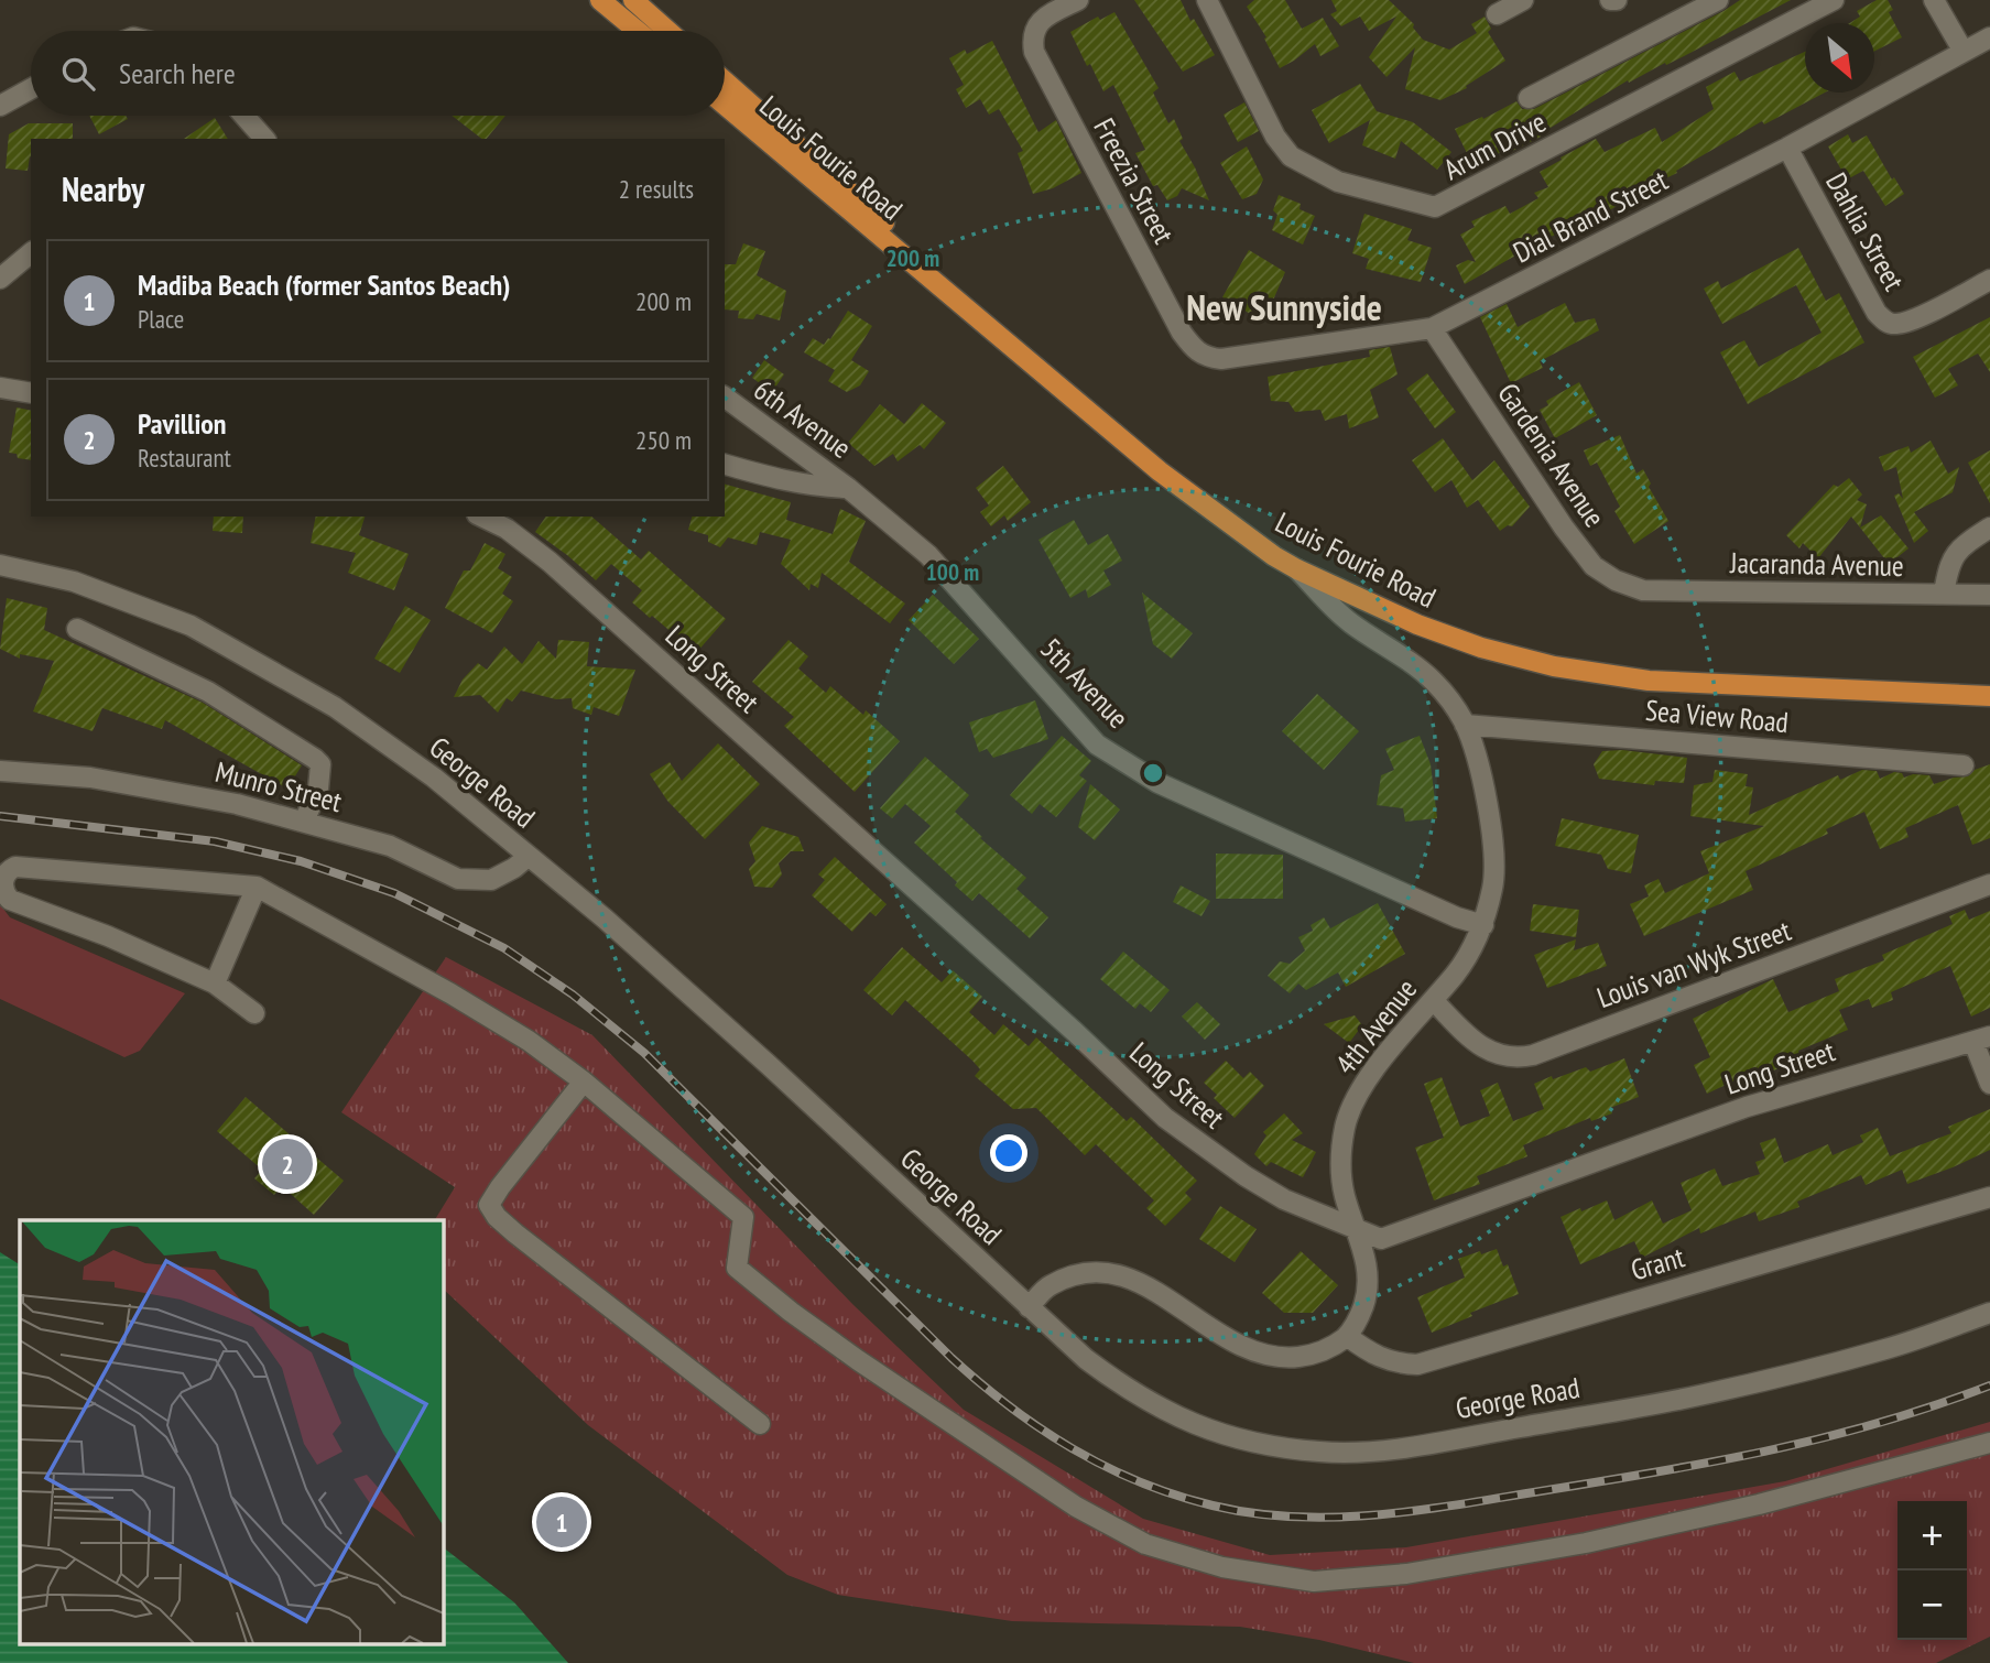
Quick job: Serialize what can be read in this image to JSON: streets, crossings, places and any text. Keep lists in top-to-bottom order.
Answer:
{
  "streets": {
    "main road": ["Louis Fourie Road"],
    "street": [
      "Arum Drive",
      "Freezia Street",
      "Dial Brand Street",
      "Dahlia Street",
      "6th Avenue",
      "Gardenia Avenue",
      "Jacaranda Avenue",
      "Long Street",
      "5th Avenue",
      "Sea View Road",
      "George Road",
      "Munro Street",
      "Louis van Wyk Street",
      "4th Avenue",
      "Grant"
    ]
  },
  "crossings": [
    ["Louis Fourie Road", "4th Avenue"],
    ["Freezia Street", "Dial Brand Street"],
    ["Dial Brand Street", "Dahlia Street"],
    ["Dial Brand Street", "Gardenia Avenue"],
    ["6th Avenue", "5th Avenue"],
    ["Gardenia Avenue", "Jacaranda Avenue"],
    ["Long Street", "4th Avenue"],
    ["5th Avenue", "4th Avenue"],
    ["Sea View Road", "4th Avenue"],
    ["George Road", "Munro Street"],
    ["Louis van Wyk Street", "4th Avenue"],
    ["4th Avenue", "Grant"]
  ],
  "districts": ["New Sunnyside"],
  "north": "bottom right",
  "page": {
    "search": "Search here",
    "heading": ["Nearby", "2 results"],
    "list": [
      {
        "mark": "1",
        "name": "Madiba Beach (former Santos Beach)",
        "note": "Place",
        "value": "200 m"
      },
      {
        "mark": "2",
        "name": "Pavillion",
        "note": "Restaurant",
        "value": "250 m"
      }
    ],
    "pins": ["2", "1"],
    "map_buttons": ["+", "−"]
  },
  "rings": ["200 m", "100 m"]
}
